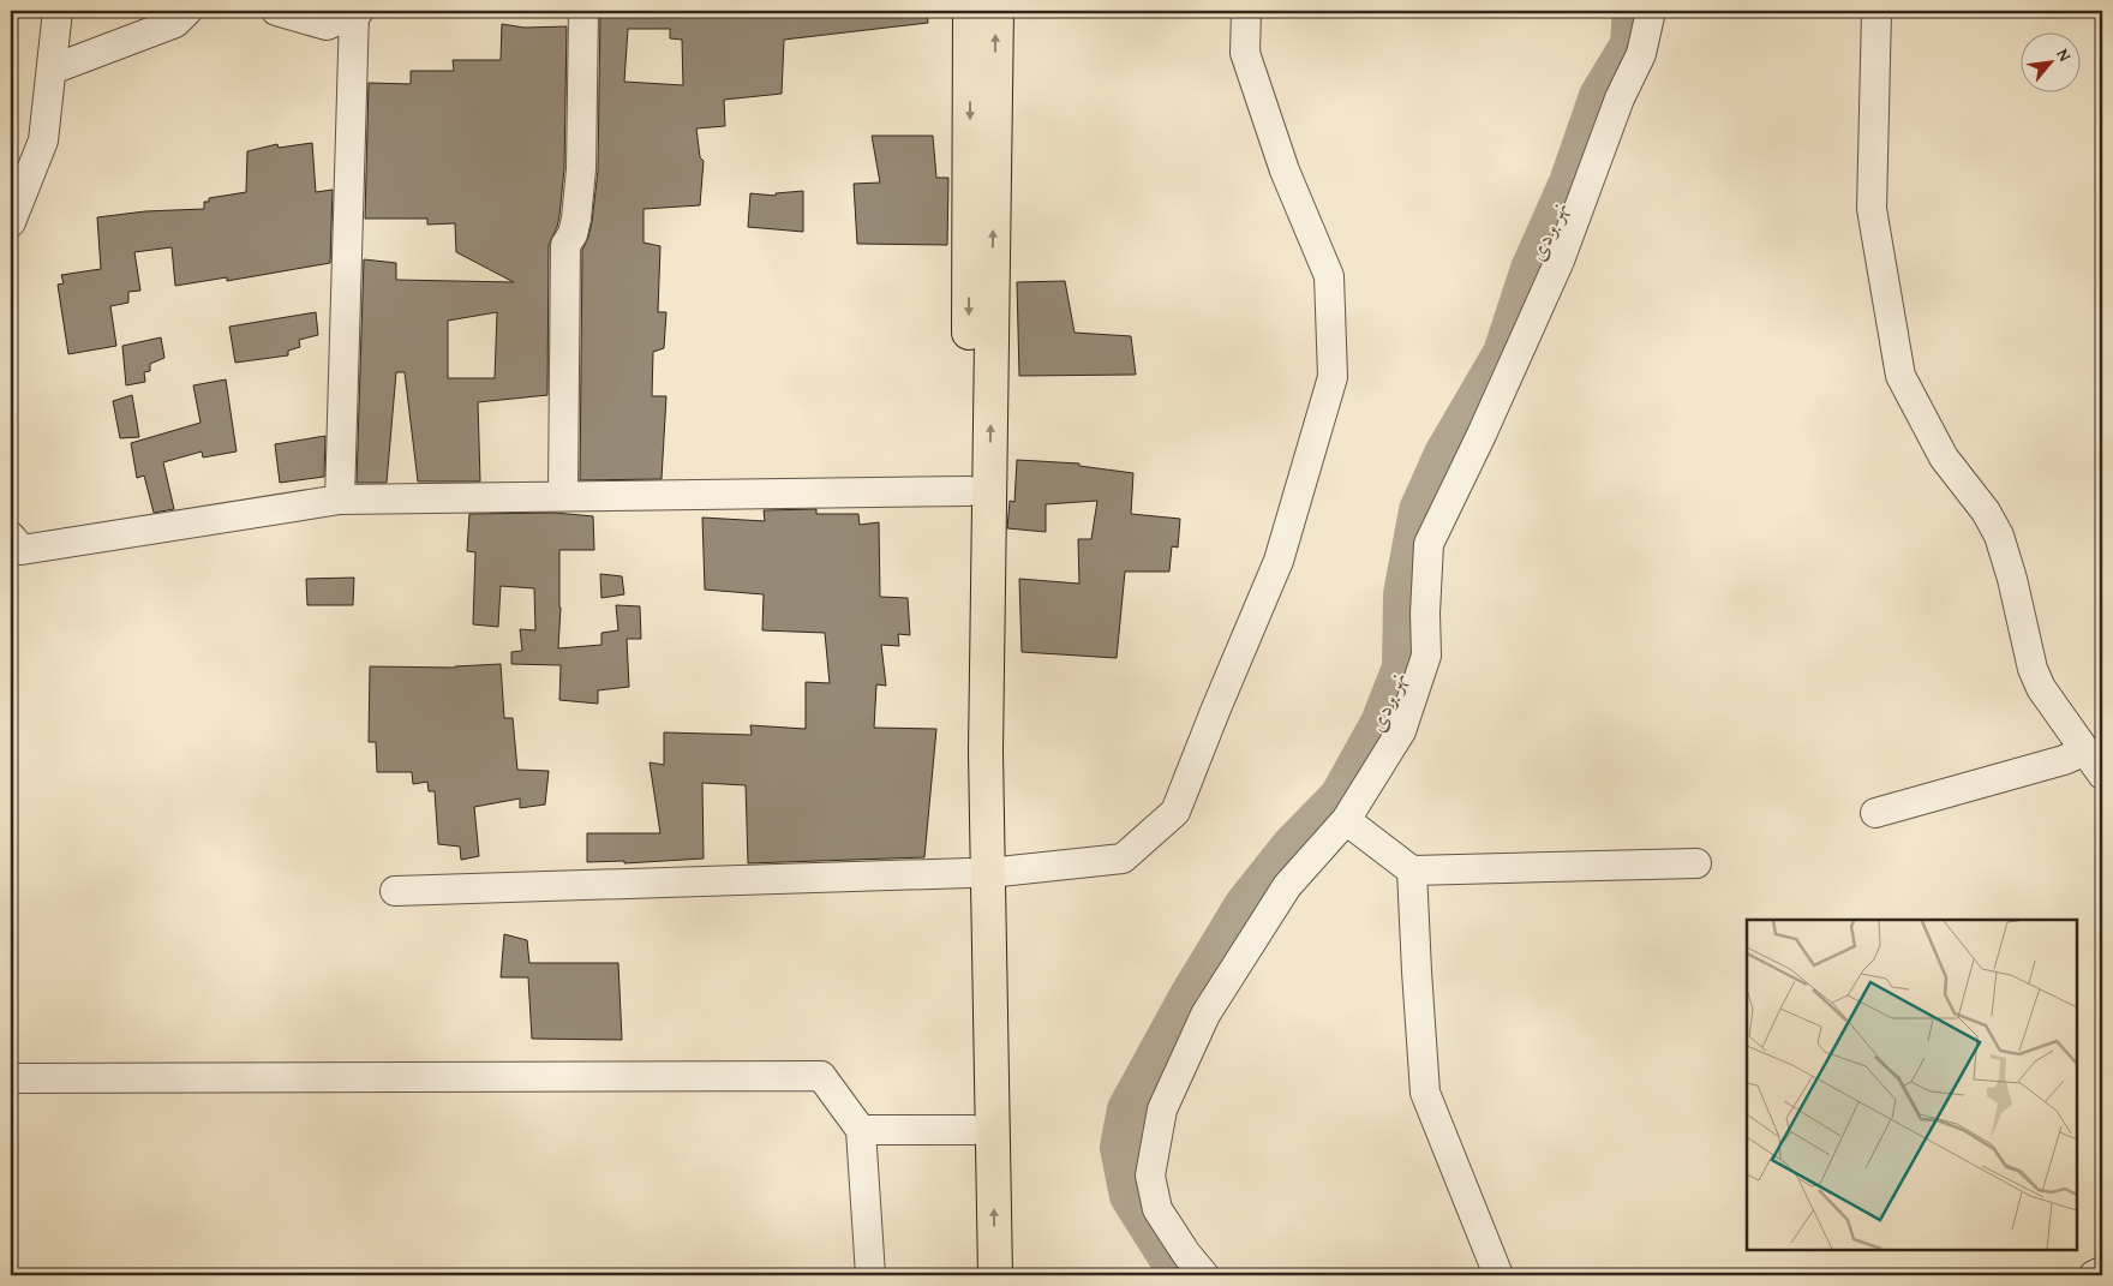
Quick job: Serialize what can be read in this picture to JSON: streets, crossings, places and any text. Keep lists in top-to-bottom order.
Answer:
{
  "water": ["نهر بردى"],
  "north": "top right"
}
